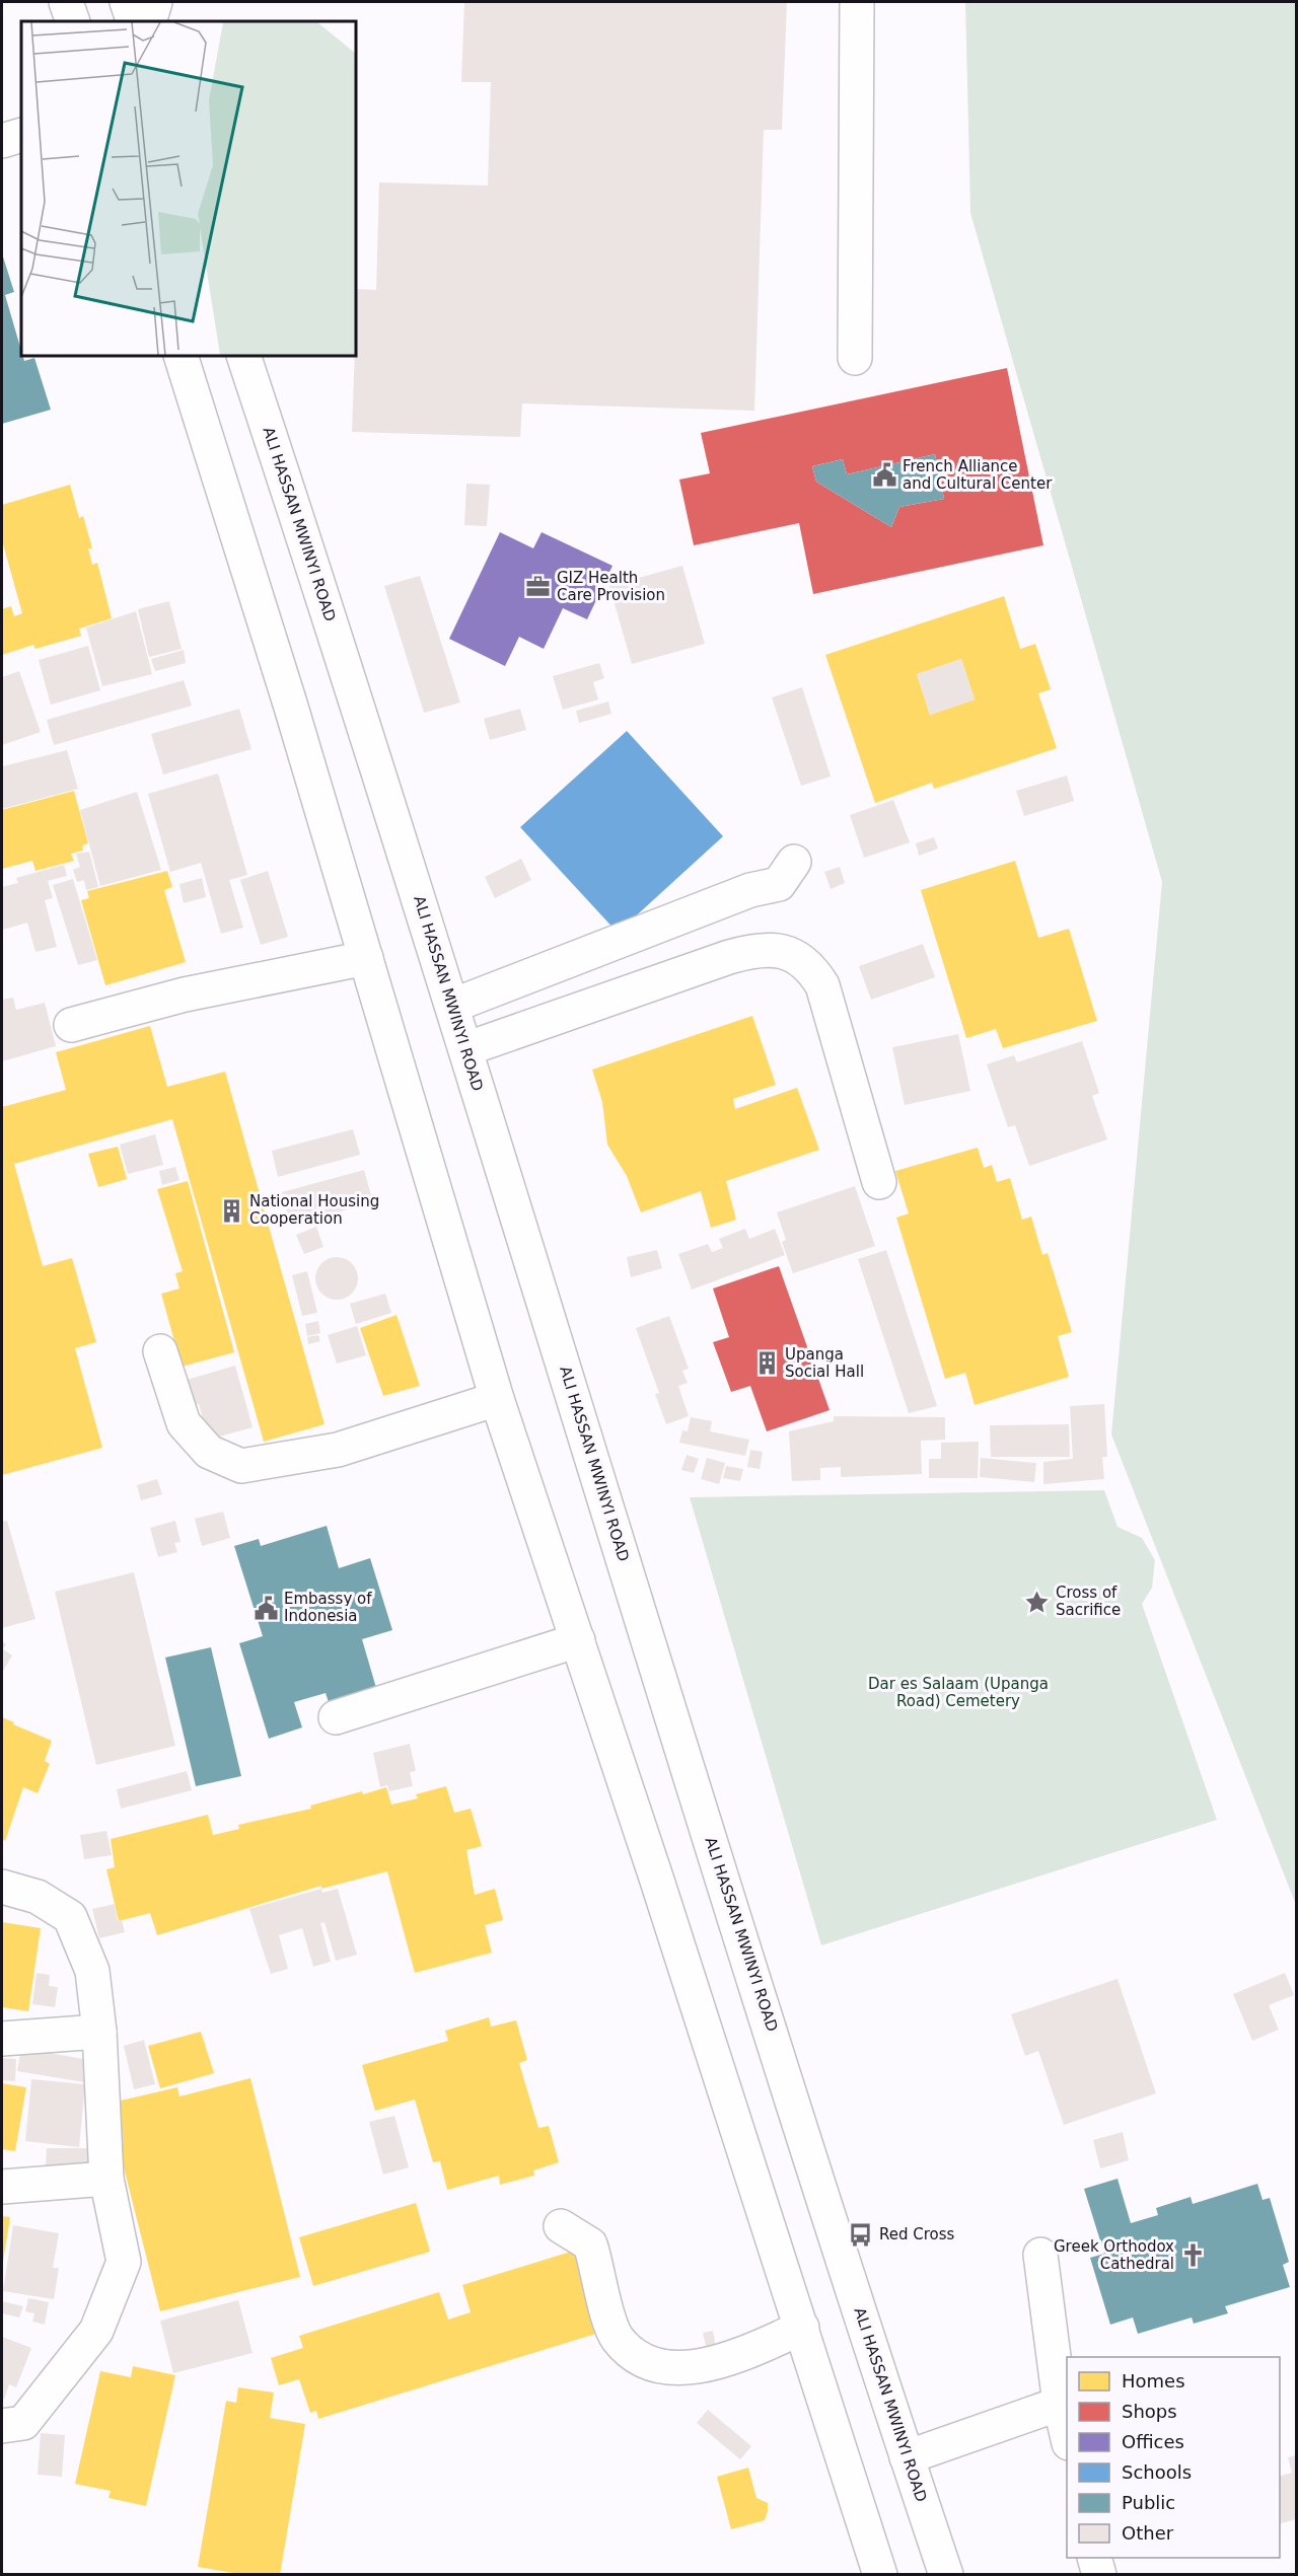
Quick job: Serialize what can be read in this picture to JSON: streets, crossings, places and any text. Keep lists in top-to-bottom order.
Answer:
{
  "streets": {
    "main road": ["ALI HASSAN MWINYI ROAD"]
  },
  "parks": ["Dar es Salaam (Upanga Road) Cemetery"],
  "places": {
    "public building": ["French Alliance and Cultural Center", "Embassy of Indonesia"],
    "office": ["GIZ Health Care Provision"],
    "building": ["National Housing Cooperation", "Upanga Social Hall"],
    "place": ["Cross of Sacrifice"],
    "bus stop": ["Red Cross"],
    "church": ["Greek Orthodox Cathedral"]
  },
  "legend": [
    "Homes",
    "Shops",
    "Offices",
    "Schools",
    "Public",
    "Other"
  ]
}
